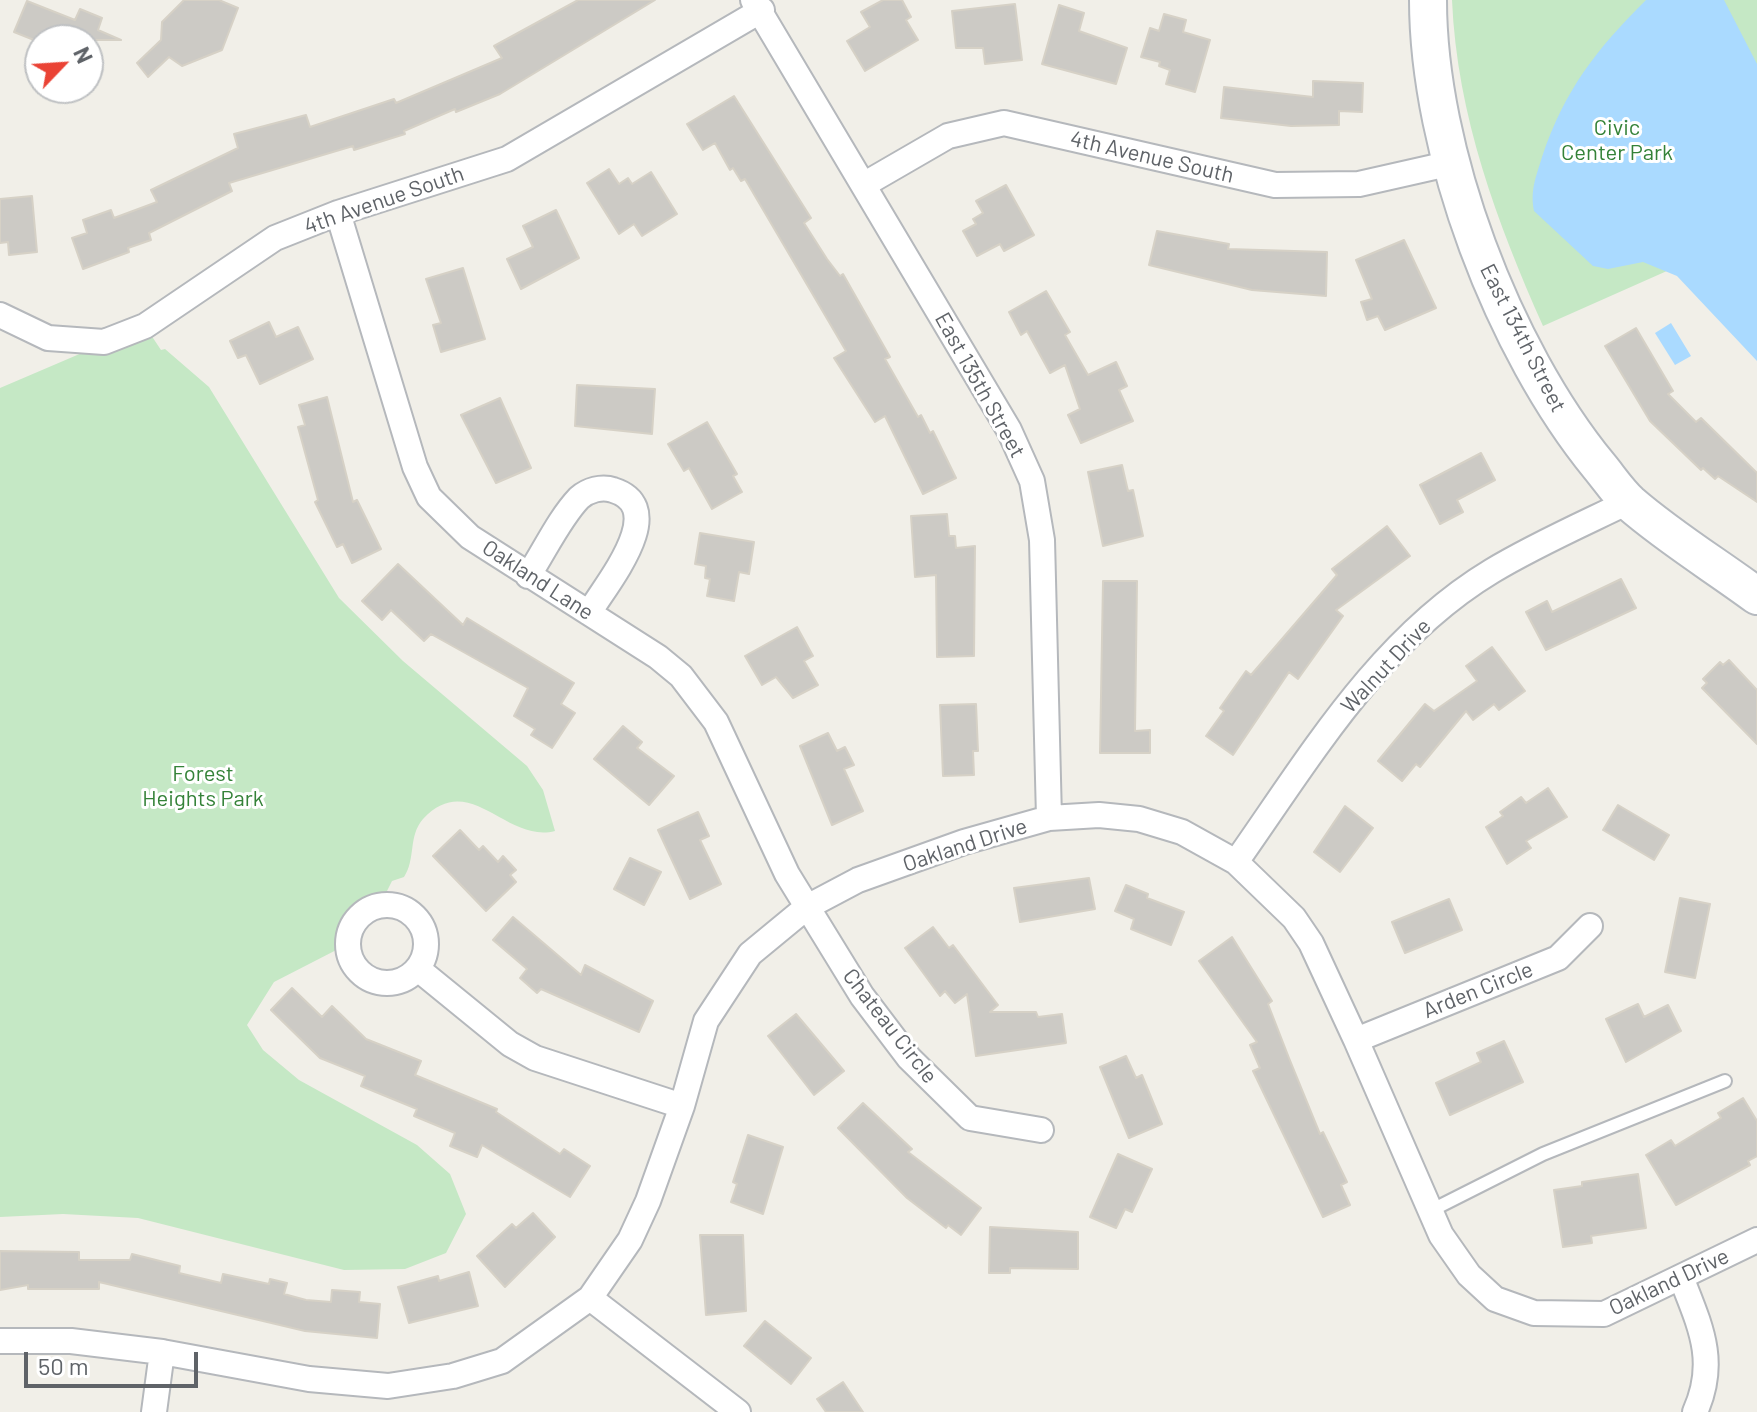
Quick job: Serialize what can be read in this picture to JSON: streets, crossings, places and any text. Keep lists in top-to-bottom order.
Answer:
{
  "streets": {
    "street": [
      "4th Avenue South",
      "East 134th Street",
      "East 135th Street",
      "Oakland Lane",
      "Walnut Drive",
      "Oakland Drive",
      "Arden Circle",
      "Chateau Circle"
    ]
  },
  "crossings": [
    ["4th Avenue South", "East 134th Street"],
    ["4th Avenue South", "East 135th Street"],
    ["4th Avenue South", "Oakland Lane"],
    ["East 134th Street", "Walnut Drive"],
    ["East 135th Street", "Oakland Drive"],
    ["Oakland Lane", "Oakland Drive"],
    ["Oakland Lane", "Chateau Circle"],
    ["Walnut Drive", "Oakland Drive"],
    ["Oakland Drive", "Arden Circle"],
    ["Oakland Drive", "Chateau Circle"]
  ],
  "parks": ["Civic Center Park", "Forest Heights Park"],
  "scale_bar": "50 m",
  "north": "top right"
}
